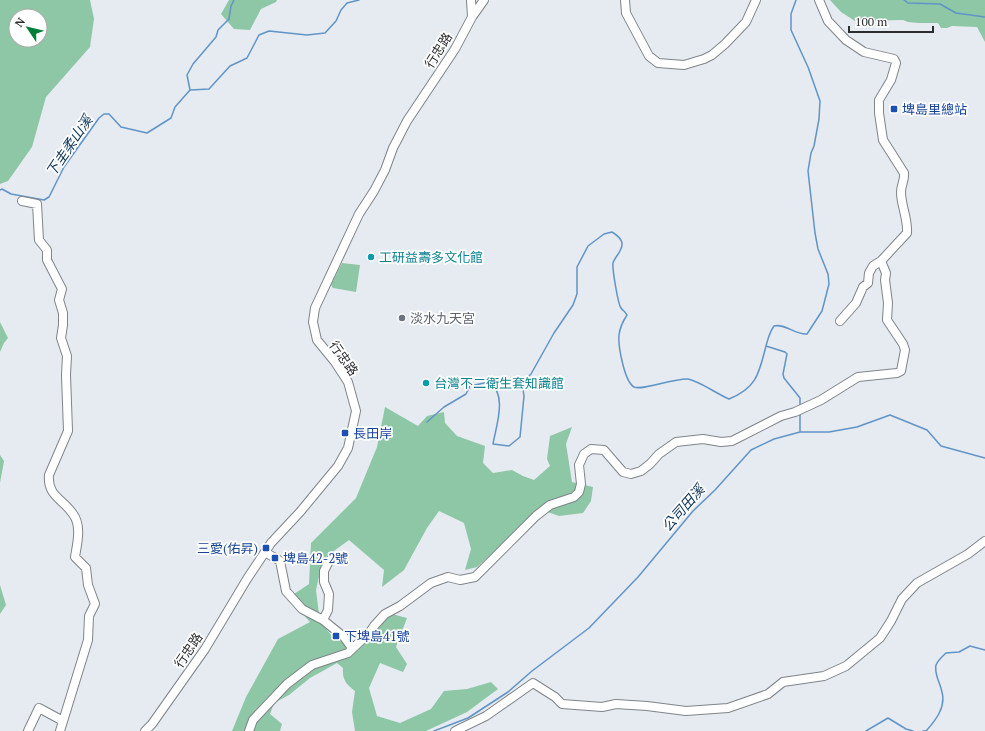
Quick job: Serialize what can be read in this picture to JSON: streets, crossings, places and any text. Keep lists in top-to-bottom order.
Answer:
{
  "streets": {
    "street": ["行忠路"]
  },
  "water": ["下圭柔山溪", "公司田溪"],
  "places": {
    "transit": [
      "埤島里總站",
      "長田岸",
      "三愛(佑昇)",
      "埤島42-2號",
      "下埤島41號"
    ],
    "other": ["工研益壽多文化館", "淡水九天宮", "台灣不二衛生套知識館"]
  },
  "scale_bar": "100 m",
  "north": "top left"
}
